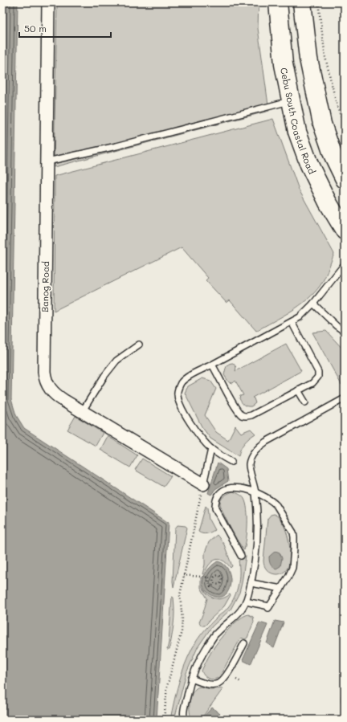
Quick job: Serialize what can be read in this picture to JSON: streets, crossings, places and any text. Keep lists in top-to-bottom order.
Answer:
{
  "streets": {
    "highway": ["Cebu South Coastal Road"],
    "street": ["Banog Road"]
  },
  "scale_bar": "50 m"
}
